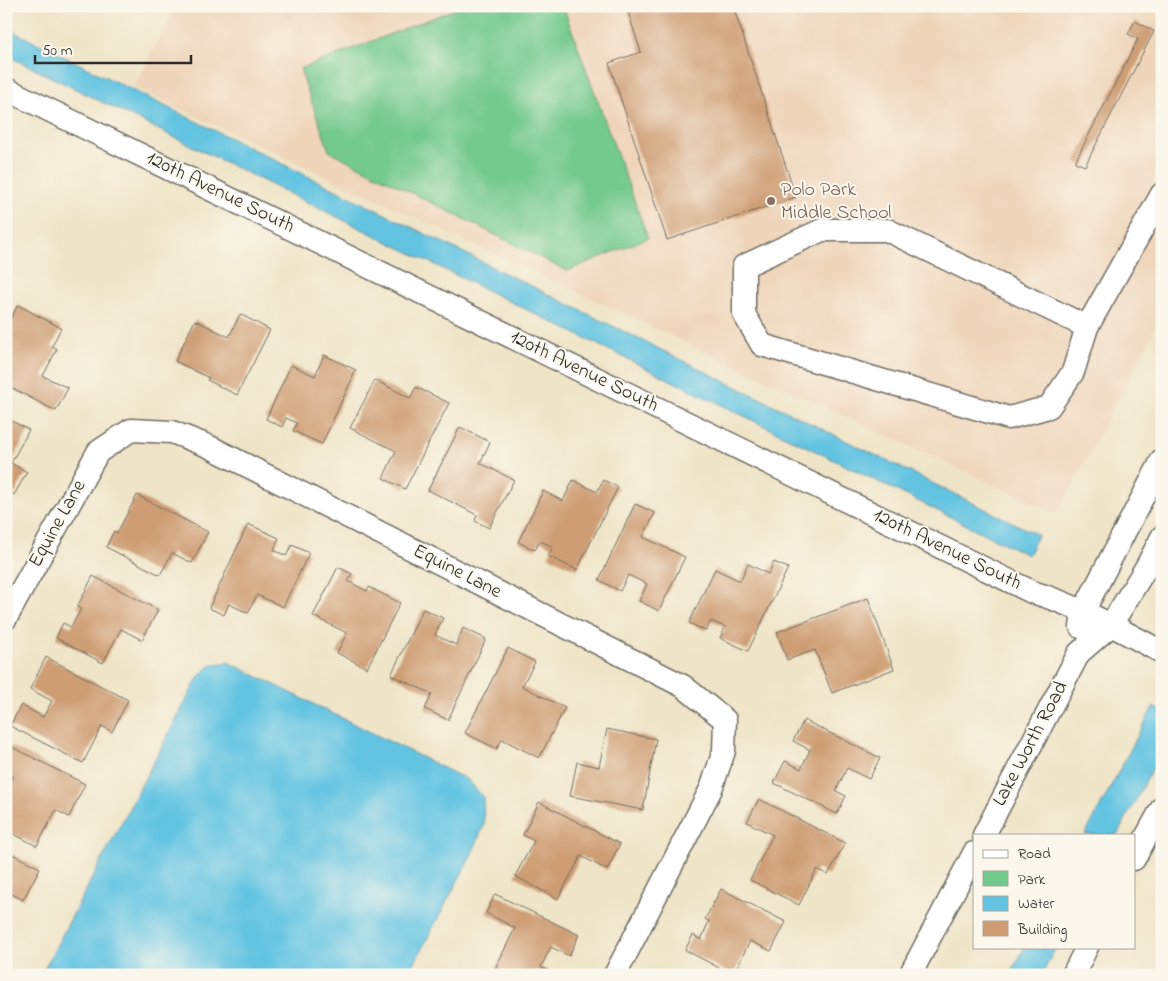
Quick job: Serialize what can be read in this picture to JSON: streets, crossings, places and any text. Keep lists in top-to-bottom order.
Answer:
{
  "streets": {
    "street": ["120th Avenue South", "Equine Lane", "Lake Worth Road"]
  },
  "crossings": [
    ["120th Avenue South", "Lake Worth Road"]
  ],
  "places": ["Polo Park Middle School"],
  "legend": [
    "Road",
    "Park",
    "Water",
    "Building"
  ],
  "scale_bar": "50 m"
}
